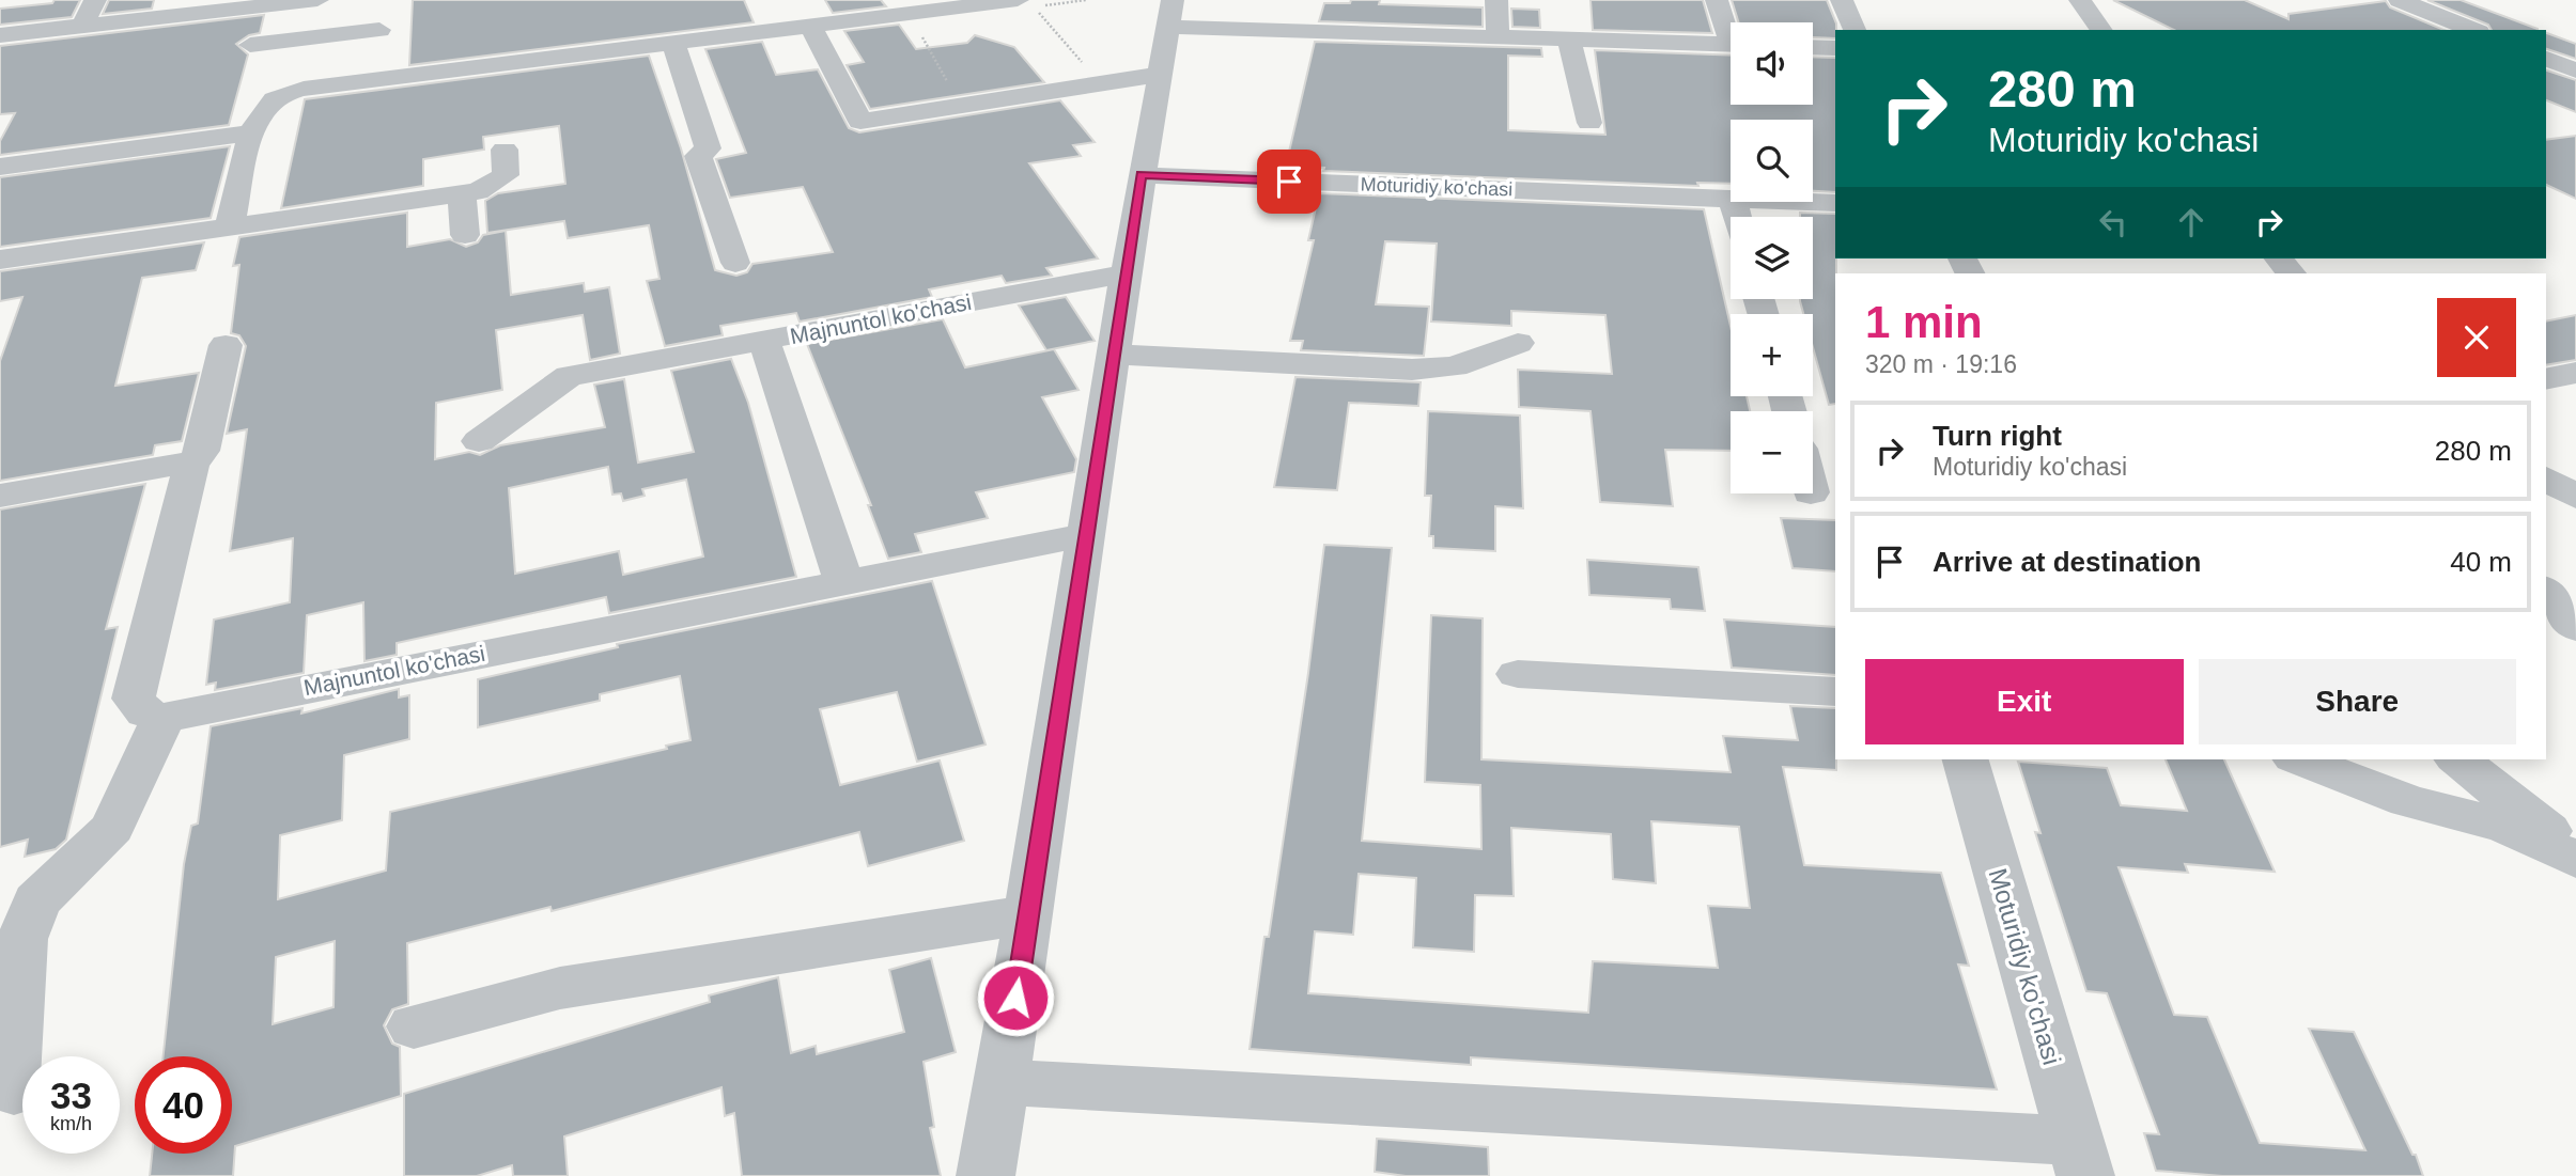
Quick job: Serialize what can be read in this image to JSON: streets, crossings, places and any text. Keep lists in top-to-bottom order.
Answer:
{
  "streets": {
    "street": ["Moturidiy ko'chasi", "Majnuntol ko'chasi"]
  },
  "page": {
    "map_buttons": ["+", "−"],
    "turn": ["280 m", "Moturidiy ko'chasi"],
    "heading": ["1 min", "320 m · 19:16"],
    "list": [
      {
        "name": "Turn right",
        "note": "Moturidiy ko'chasi",
        "value": "280 m"
      },
      {
        "name": "Arrive at destination",
        "value": "40 m"
      }
    ],
    "buttons": ["Exit", "Share"],
    "speed": "33 km/h",
    "limit": "40"
  }
}
